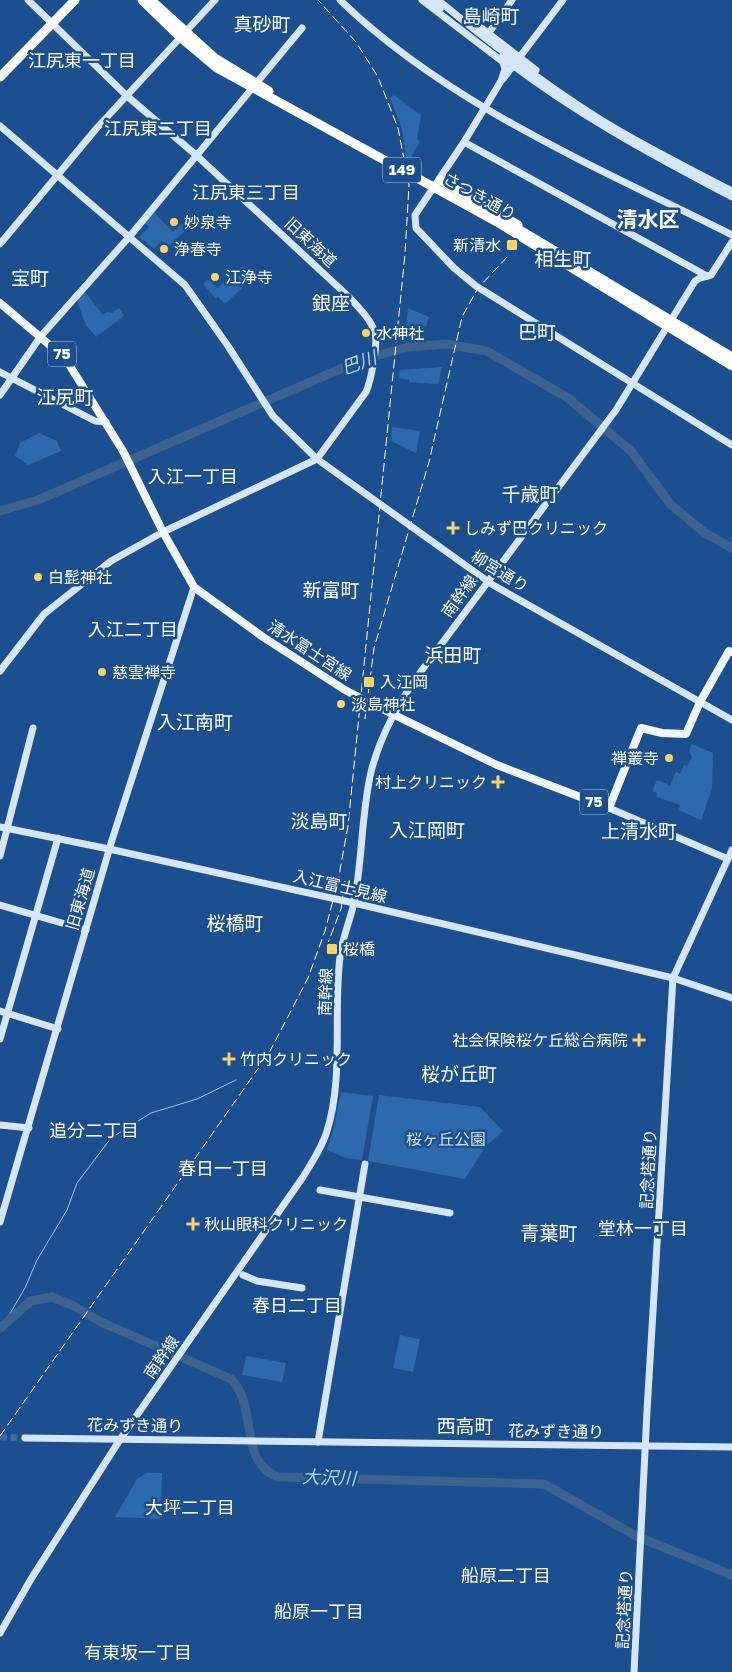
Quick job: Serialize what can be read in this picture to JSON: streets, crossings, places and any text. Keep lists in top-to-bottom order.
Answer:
{
  "streets": {
    "highway": ["149", "さつき通り"],
    "main road": ["75", "清水富士宮線"],
    "street": [
      "旧東海道",
      "柳宮通り",
      "南幹線",
      "入江富士見線",
      "記念塔通り",
      "花みずき通り"
    ]
  },
  "crossings": [
    ["さつき通り", "南幹線"],
    ["旧東海道", "柳宮通り"],
    ["旧東海道", "清水富士宮線"],
    ["旧東海道", "入江富士見線"],
    ["75", "柳宮通り"],
    ["75", "清水富士宮線"],
    ["柳宮通り", "南幹線"],
    ["南幹線", "清水富士宮線"],
    ["南幹線", "入江富士見線"],
    ["南幹線", "花みずき通り"],
    ["入江富士見線", "記念塔通り"],
    ["記念塔通り", "花みずき通り"]
  ],
  "districts": [
    "島崎町",
    "真砂町",
    "江尻東一丁目",
    "江尻東二丁目",
    "江尻東三丁目",
    "清水区",
    "相生町",
    "宝町",
    "銀座",
    "巴町",
    "江尻町",
    "入江一丁目",
    "千歳町",
    "新富町",
    "入江二丁目",
    "浜田町",
    "入江南町",
    "淡島町",
    "入江岡町",
    "上清水町",
    "桜橋町",
    "桜が丘町",
    "追分二丁目",
    "春日一丁目",
    "堂林一丁目",
    "青葉町",
    "春日二丁目",
    "西高町",
    "大坪二丁目",
    "船原二丁目",
    "船原一丁目",
    "有東坂一丁目"
  ],
  "water": ["巴川", "大沢川"],
  "parks": ["桜ヶ丘公園"],
  "places": {
    "other": [
      "妙泉寺",
      "浄春寺",
      "江浄寺",
      "水神社",
      "白髭神社",
      "慈雲禅寺",
      "淡島神社",
      "禅叢寺"
    ],
    "transit": ["新清水", "入江岡", "桜橋"],
    "health": [
      "しみず巴クリニック",
      "村上クリニック",
      "社会保険桜ケ丘総合病院",
      "竹内クリニック",
      "秋山眼科クリニック"
    ]
  }
}
